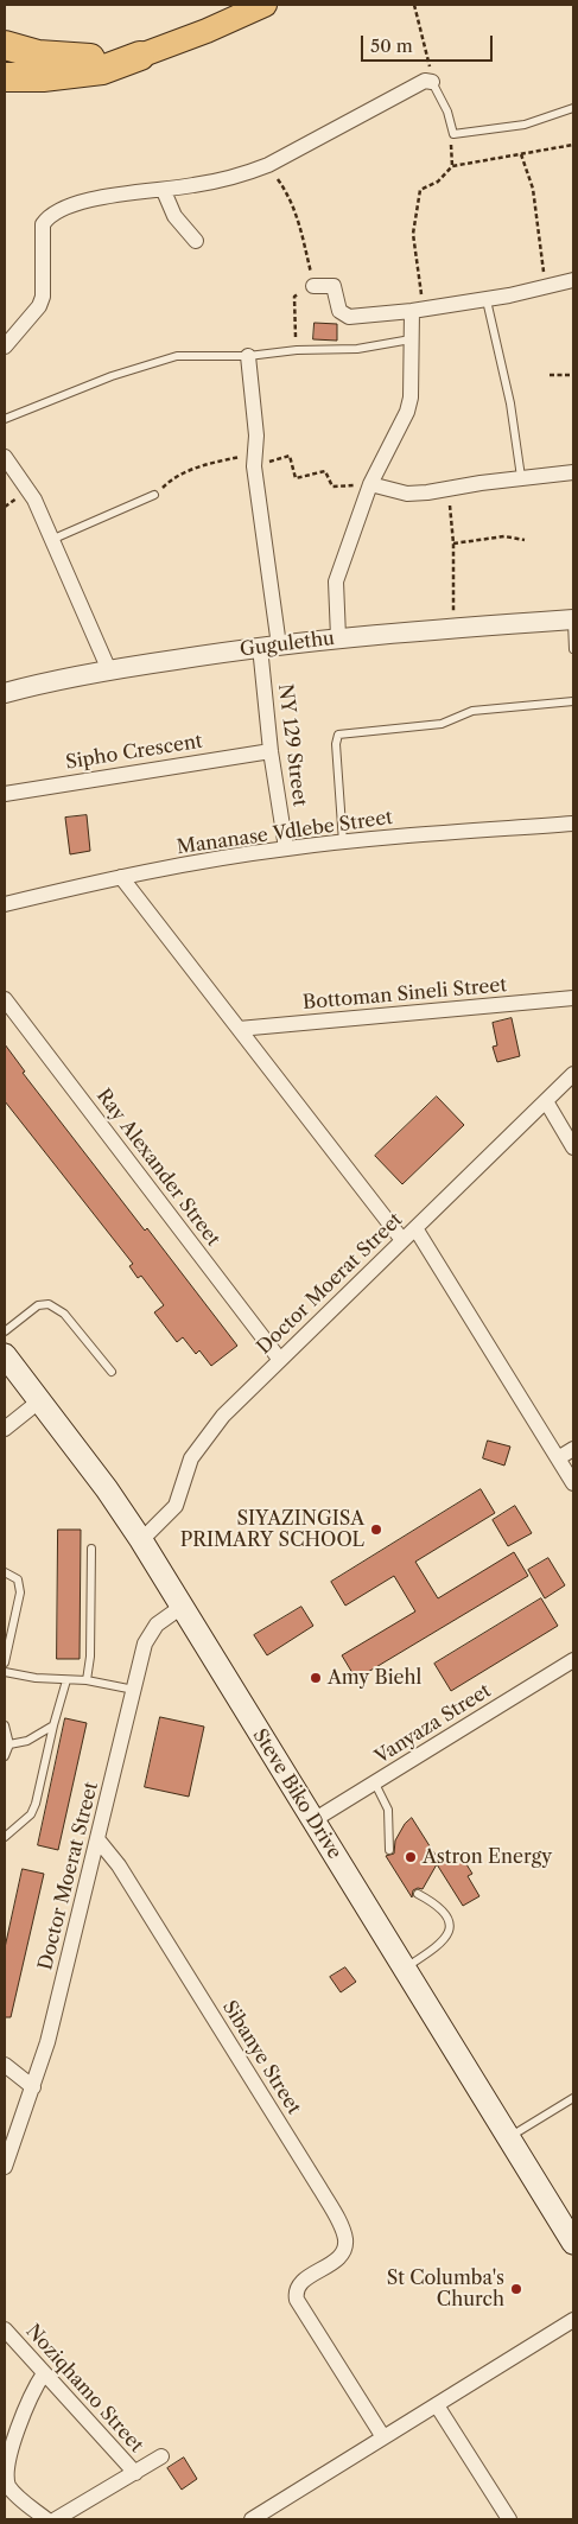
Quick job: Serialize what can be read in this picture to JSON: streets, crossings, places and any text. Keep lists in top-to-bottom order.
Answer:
{
  "streets": {
    "main road": ["Steve Biko Drive"],
    "street": [
      "Gugulethu",
      "NY 129 Street",
      "Sipho Crescent",
      "Mananase Vdlebe Street",
      "Bottoman Sineli Street",
      "Ray Alexander Street",
      "Doctor Moerat Street",
      "Vanyaza Street",
      "Sibanye Street",
      "Noziqhamo Street"
    ]
  },
  "crossings": [
    ["Gugulethu", "NY 129 Street"],
    ["NY 129 Street", "Sipho Crescent"],
    ["NY 129 Street", "Mananase Vdlebe Street"],
    ["Ray Alexander Street", "Doctor Moerat Street"],
    ["Doctor Moerat Street", "Steve Biko Drive"],
    ["Doctor Moerat Street", "Sibanye Street"],
    ["Vanyaza Street", "Steve Biko Drive"]
  ],
  "places": [
    "SIYAZINGISA PRIMARY SCHOOL",
    "Amy Biehl",
    "Astron Energy",
    "St Columba's Church"
  ],
  "scale_bar": "50 m"
}
